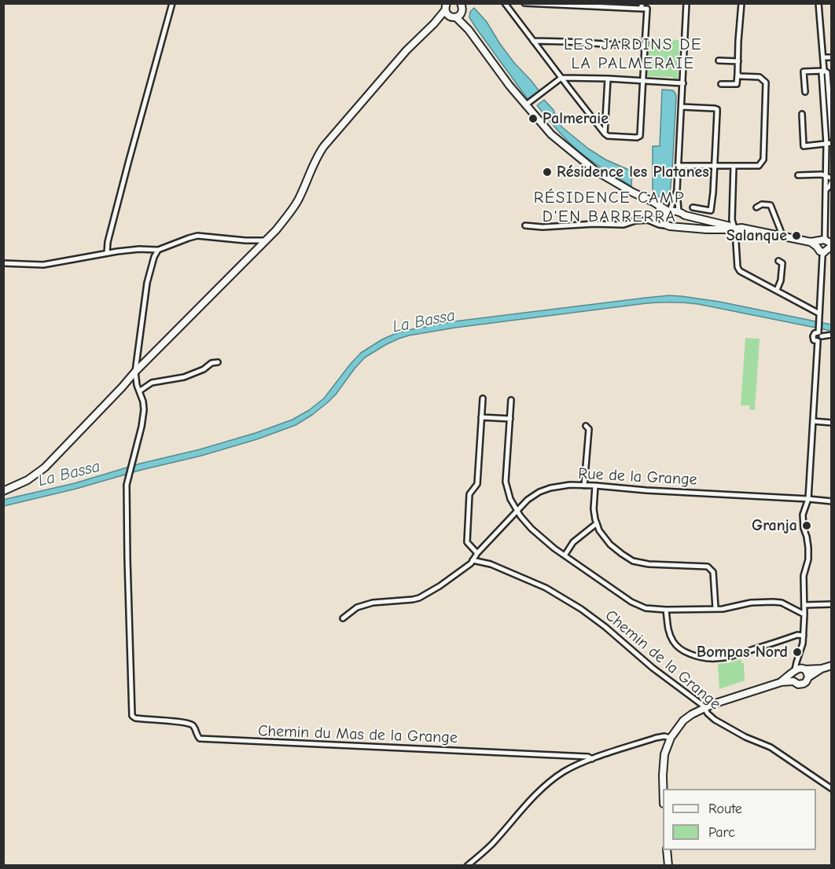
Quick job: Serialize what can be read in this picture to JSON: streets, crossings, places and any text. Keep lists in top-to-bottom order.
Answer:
{
  "streets": {
    "street": ["Rue de la Grange", "Chemin de la Grange", "Chemin du Mas de la Grange"]
  },
  "crossings": [
    ["Rue de la Grange", "Chemin de la Grange"]
  ],
  "districts": ["LES JARDINS DE LA PALMERAIE", "RÉSIDENCE CAMP D'EN BARRERRA"],
  "water": ["La Bassa"],
  "places": [
    "Palmeraie",
    "Résidence les Platanes",
    "Salanque",
    "Granja",
    "Bompas Nord"
  ],
  "legend": ["Route", "Parc"]
}
